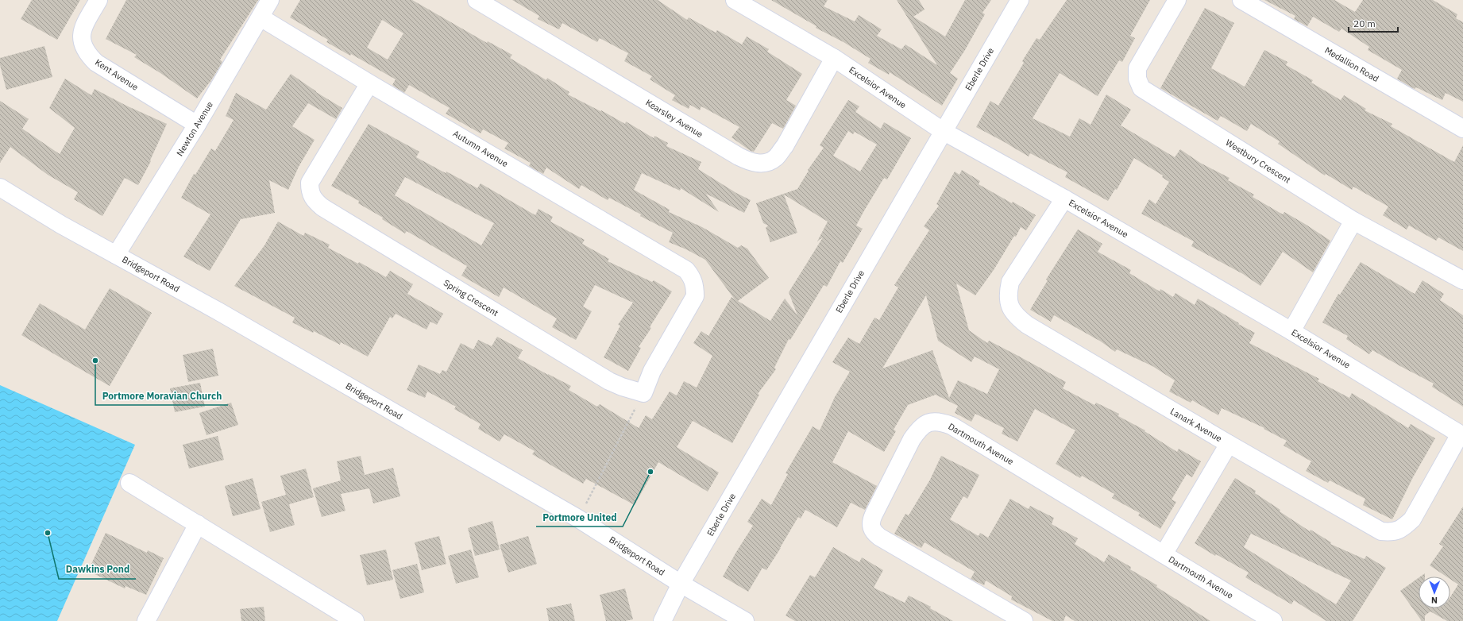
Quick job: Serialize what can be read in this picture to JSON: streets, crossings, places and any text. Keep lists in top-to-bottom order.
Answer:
{
  "streets": {
    "street": [
      "Medallion Road",
      "Eberle Drive",
      "Kent Avenue",
      "Excelsior Avenue",
      "Kearsley Avenue",
      "Newton Avenue",
      "Autumn Avenue",
      "Westbury Crescent",
      "Bridgeport Road",
      "Spring Crescent",
      "Lanark Avenue",
      "Dartmouth Avenue"
    ]
  },
  "crossings": [
    ["Eberle Drive", "Excelsior Avenue"],
    ["Eberle Drive", "Bridgeport Road"],
    ["Kent Avenue", "Newton Avenue"],
    ["Excelsior Avenue", "Kearsley Avenue"],
    ["Excelsior Avenue", "Lanark Avenue"],
    ["Newton Avenue", "Autumn Avenue"],
    ["Newton Avenue", "Bridgeport Road"],
    ["Autumn Avenue", "Spring Crescent"]
  ],
  "places": ["Portmore Moravian Church", "Portmore United", "Dawkins Pond"],
  "scale_bar": "20 m",
  "north": "bottom"
}
